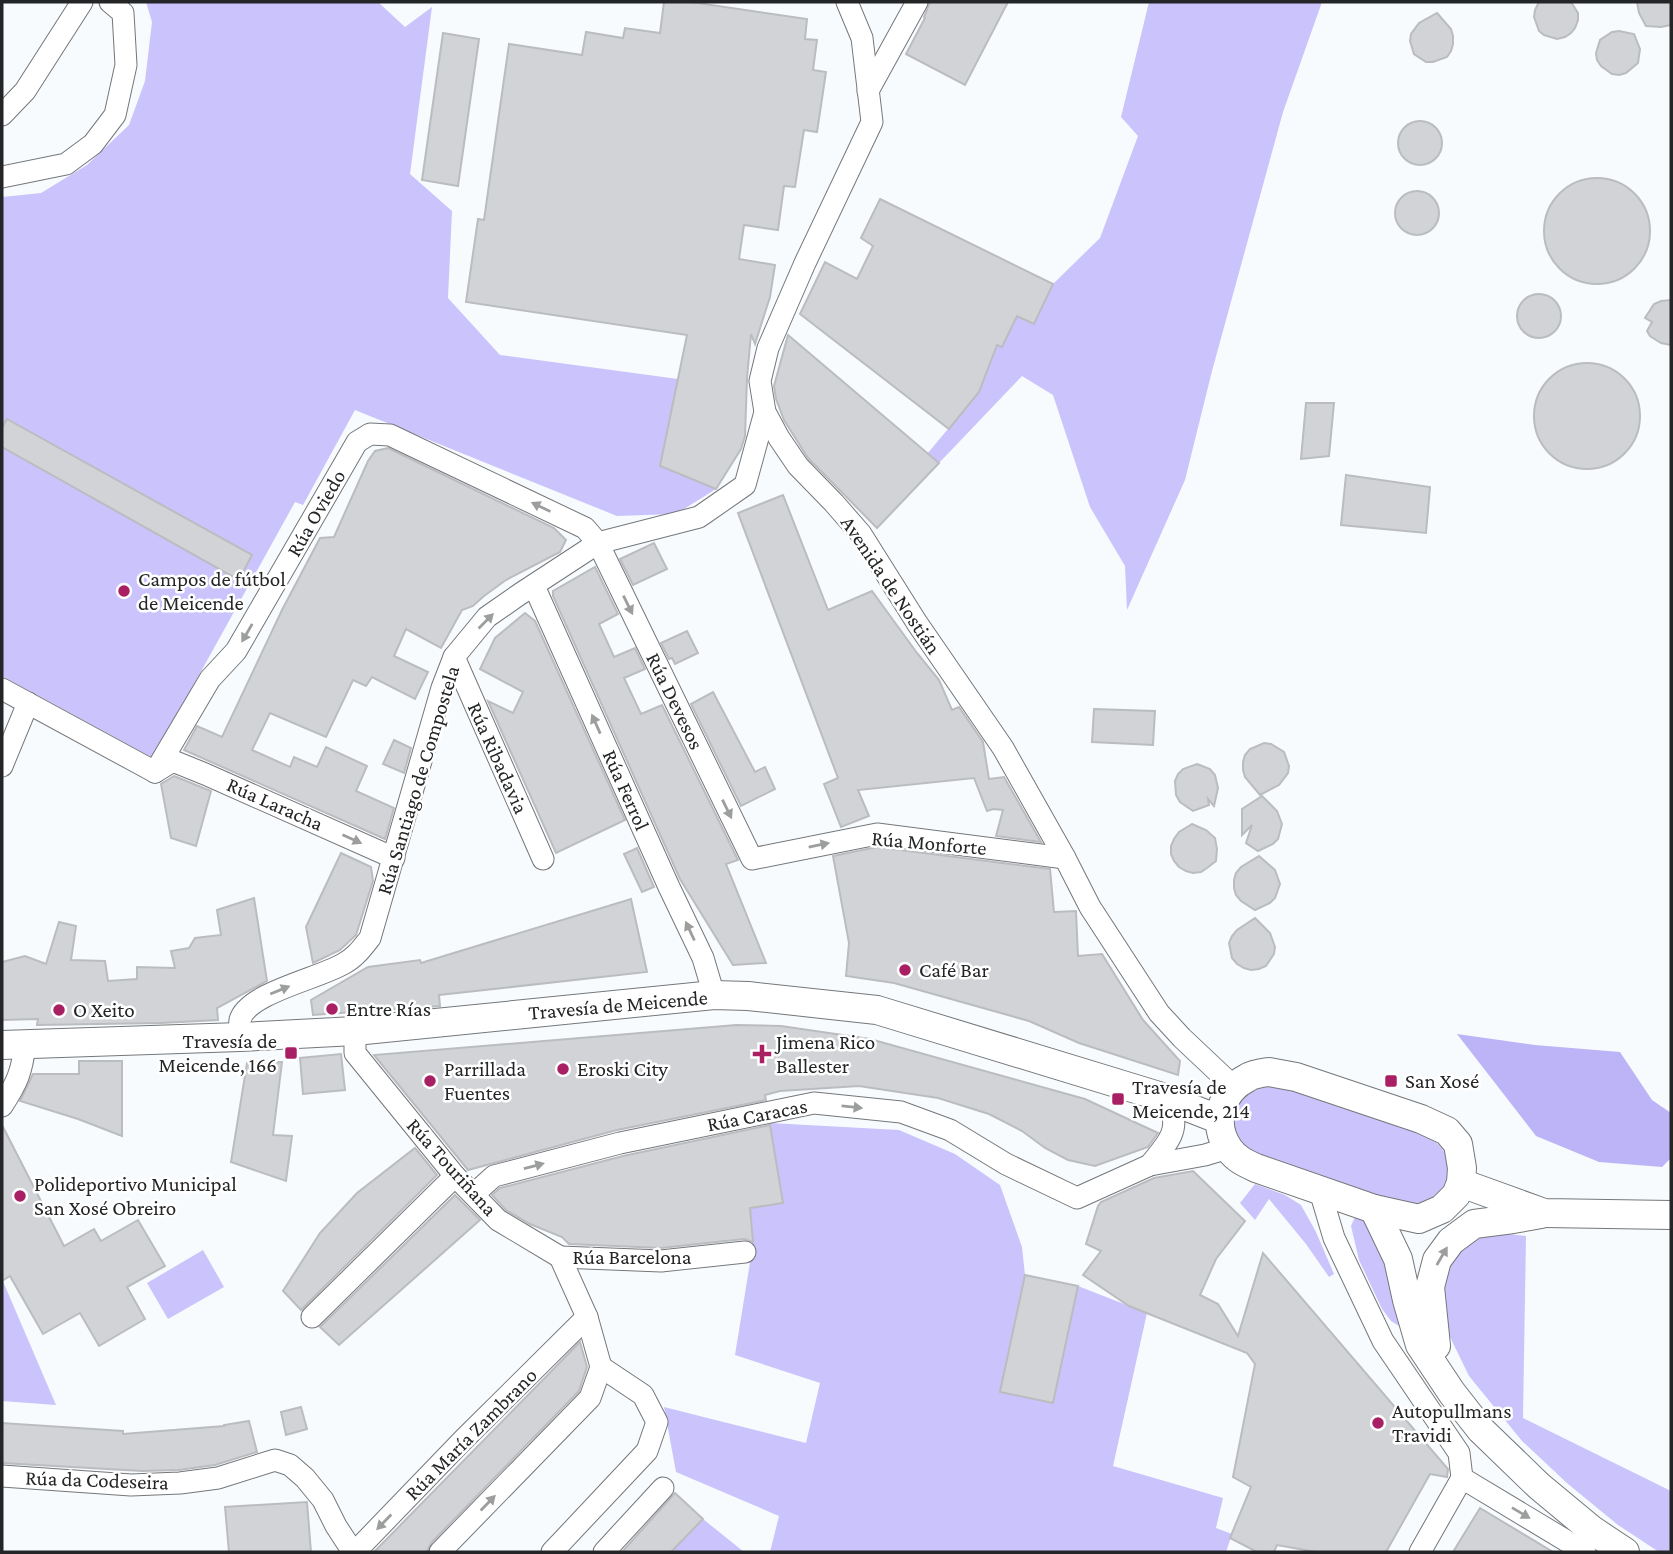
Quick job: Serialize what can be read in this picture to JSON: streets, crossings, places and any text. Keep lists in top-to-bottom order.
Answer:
{
  "streets": {
    "main road": ["Travesía de Meicende"],
    "street": [
      "Rúa Oviedo",
      "Avenida de Nostián",
      "Rúa Devesos",
      "Rúa Ribadavia",
      "Rúa Santiago de Compostela",
      "Rúa Ferrol",
      "Rúa Laracha",
      "Rúa Monforte",
      "Rúa Caracas",
      "Rúa Touriñana",
      "Rúa Barcelona",
      "Rúa María Zambrano",
      "Rúa da Codeseira"
    ]
  },
  "crossings": [
    ["Rúa Oviedo", "Rúa Devesos"],
    ["Rúa Oviedo", "Rúa Santiago de Compostela"],
    ["Rúa Oviedo", "Rúa Laracha"],
    ["Avenida de Nostián", "Rúa Santiago de Compostela"],
    ["Avenida de Nostián", "Rúa Monforte"],
    ["Rúa Devesos", "Rúa Santiago de Compostela"],
    ["Rúa Devesos", "Rúa Monforte"],
    ["Rúa Ribadavia", "Rúa Santiago de Compostela"],
    ["Rúa Santiago de Compostela", "Rúa Ferrol"],
    ["Rúa Santiago de Compostela", "Rúa Laracha"],
    ["Rúa Santiago de Compostela", "Travesía de Meicende"],
    ["Rúa Ferrol", "Travesía de Meicende"],
    ["Travesía de Meicende", "Rúa Caracas"],
    ["Travesía de Meicende", "Rúa Touriñana"],
    ["Rúa Caracas", "Rúa Touriñana"],
    ["Rúa Touriñana", "Rúa Barcelona"],
    ["Rúa María Zambrano", "Rúa da Codeseira"]
  ],
  "one_way": [
    "Rúa Devesos",
    "Rúa Santiago de Compostela",
    "Rúa Ferrol",
    "Rúa Laracha",
    "Rúa Monforte",
    "Rúa Caracas"
  ],
  "places": {
    "other": [
      "Campos de fútbol de Meicende",
      "Café Bar",
      "Entre Rías",
      "O Xeito",
      "Eroski City",
      "Parrillada Fuentes",
      "Polideportivo Municipal San Xosé Obreiro",
      "Autopullmans Travidi"
    ],
    "transit": ["Travesía de Meicende, 166", "San Xosé", "Travesía de Meicende, 214"],
    "health": ["Jimena Rico Ballester"]
  }
}
